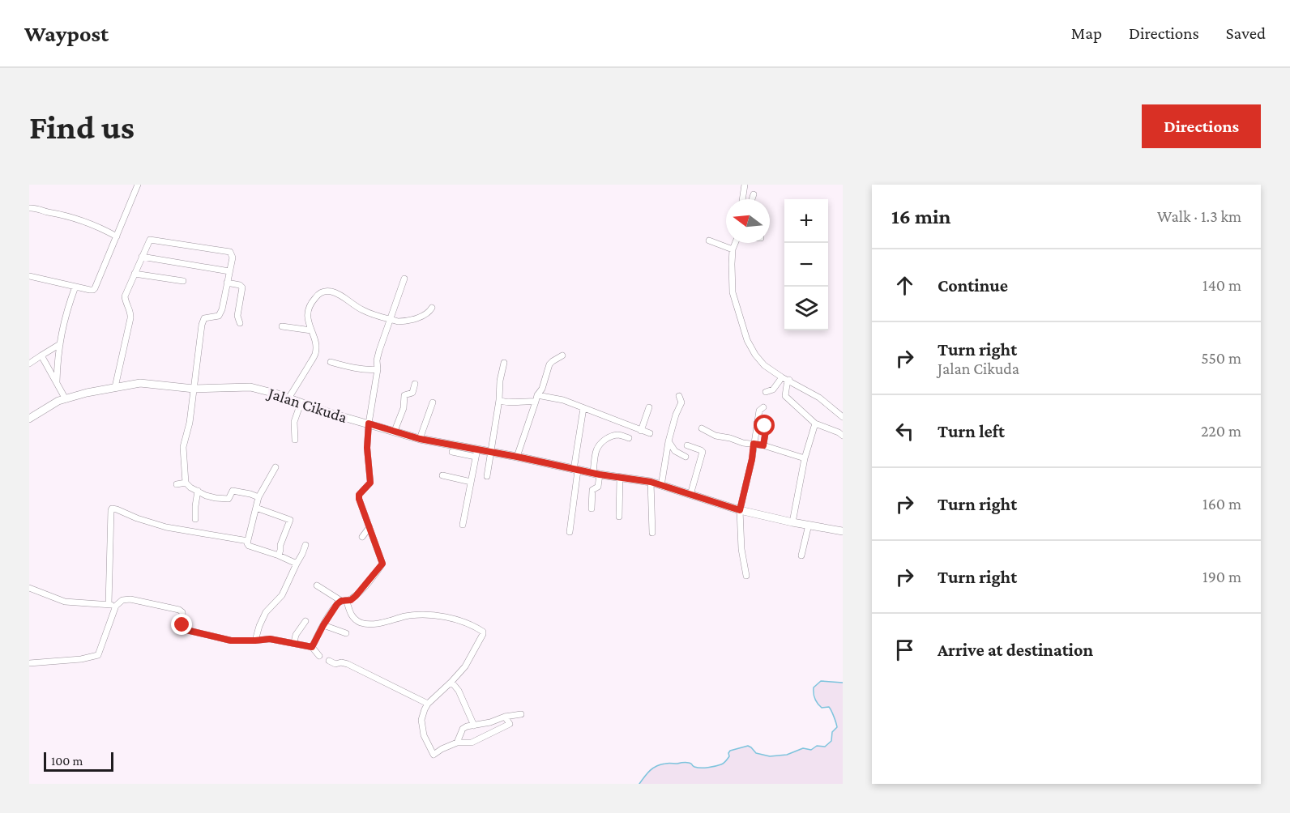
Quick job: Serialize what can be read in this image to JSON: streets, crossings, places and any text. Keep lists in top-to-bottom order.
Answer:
{
  "streets": {
    "street": ["Jalan Cikuda"]
  },
  "scale_bar": "100 m",
  "north": "left",
  "page": {
    "header": "Waypost",
    "nav": ["Map", "Directions", "Saved"],
    "buttons": "Directions",
    "title": "Find us",
    "heading": ["16 min", "Walk · 1.3 km"],
    "map_buttons": ["+", "−"],
    "list": [
      ["Continue", "140 m"],
      ["Turn right", "Jalan Cikuda", "550 m"],
      ["Turn left", "220 m"],
      ["Turn right", "160 m"],
      ["Turn right", "190 m"],
      "Arrive at destination"
    ],
    "scale": "100 m"
  }
}
